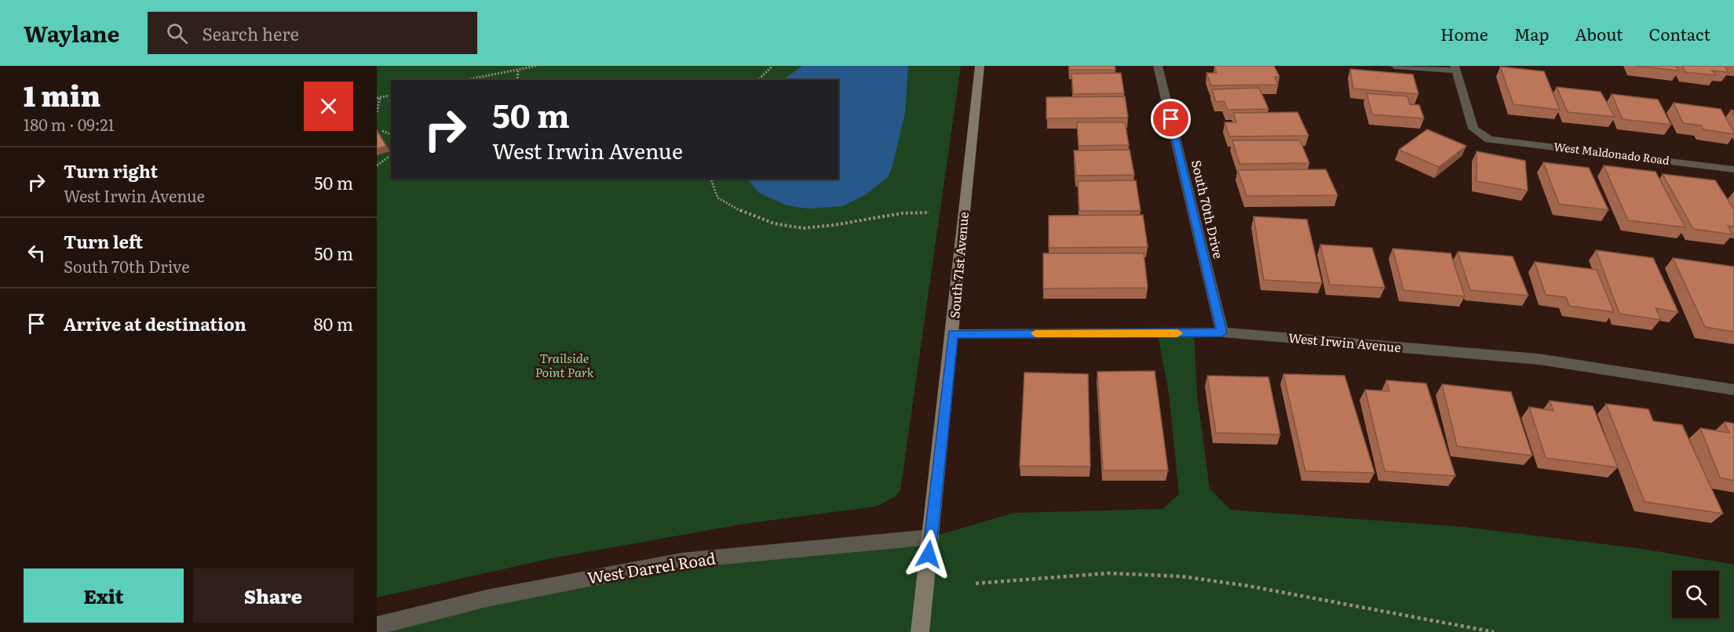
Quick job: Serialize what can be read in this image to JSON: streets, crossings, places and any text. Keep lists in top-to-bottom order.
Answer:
{
  "streets": {
    "street": [
      "West Maldonado Road",
      "South 70th Drive",
      "South 71st Avenue",
      "West Irwin Avenue",
      "West Darrel Road"
    ]
  },
  "crossings": [
    ["South 70th Drive", "West Irwin Avenue"],
    ["South 71st Avenue", "West Irwin Avenue"],
    ["South 71st Avenue", "West Darrel Road"]
  ],
  "parks": ["Trailside Point Park"],
  "page": {
    "header": "Waylane",
    "search": "Search here",
    "nav": [
      "Home",
      "Map",
      "About",
      "Contact"
    ],
    "heading": ["1 min", "180 m · 09:21"],
    "turn": ["50 m", "West Irwin Avenue"],
    "list": [
      {
        "name": "Turn right",
        "note": "West Irwin Avenue",
        "value": "50 m"
      },
      {
        "name": "Turn left",
        "note": "South 70th Drive",
        "value": "50 m"
      },
      {
        "name": "Arrive at destination",
        "value": "80 m"
      }
    ],
    "buttons": ["Exit", "Share"]
  }
}
